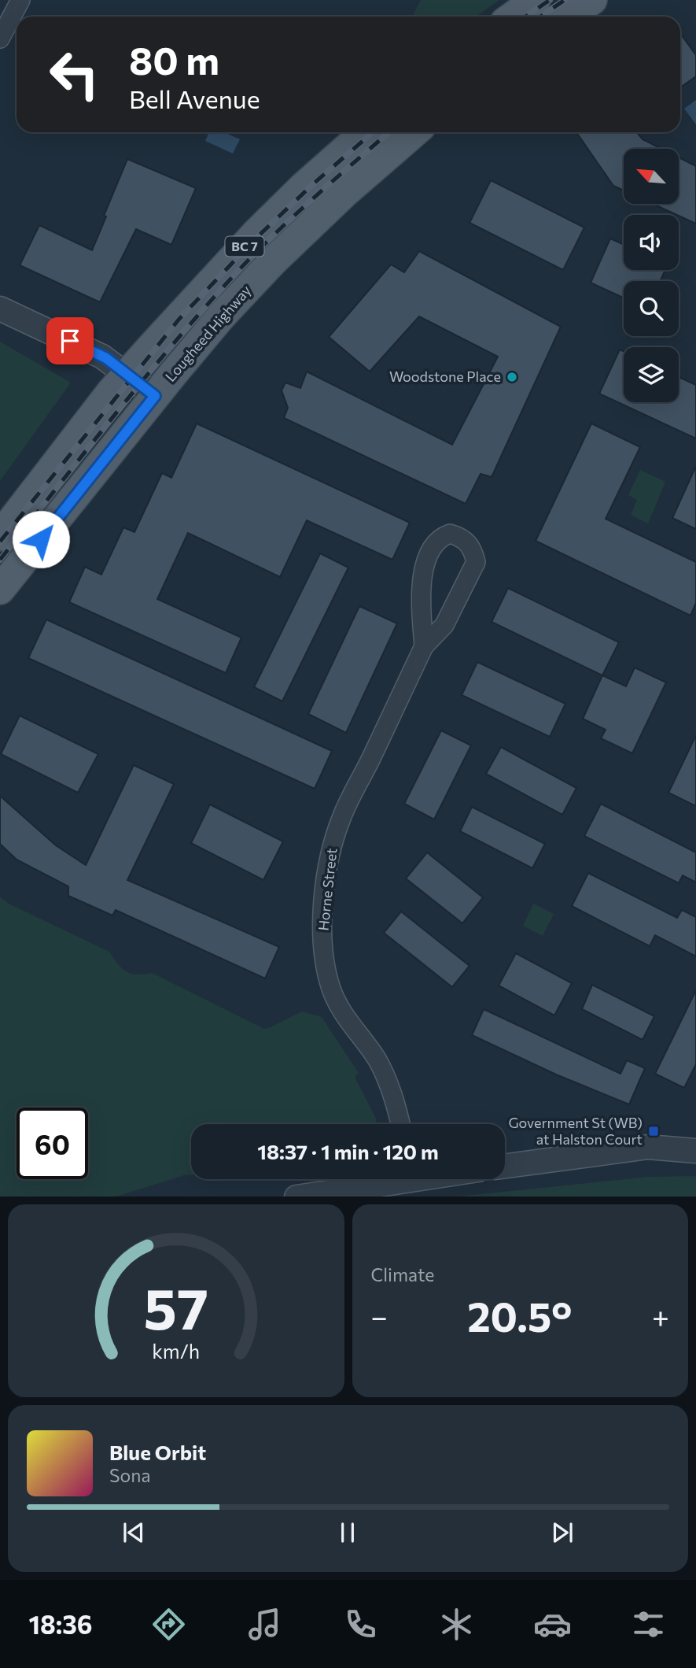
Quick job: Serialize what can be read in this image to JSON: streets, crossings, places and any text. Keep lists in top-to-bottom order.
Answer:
{
  "streets": {
    "main road": ["BC 7", "Lougheed Highway"],
    "street": ["Horne Street"]
  },
  "places": {
    "other": ["Woodstone Place"],
    "transit": ["Government St (WB) at Halston Court"]
  },
  "north": "top left",
  "page": {
    "turn": ["80 m", "Bell Avenue"],
    "limit": "60",
    "trip": "18:37 · 1 min · 120 m",
    "tile": "Climate",
    "heat": ["−", "20.5°", "+"],
    "song": ["Blue Orbit", "Sona"],
    "tabs": "18:36",
    "gauge": ["57", "km/h"]
  }
}
